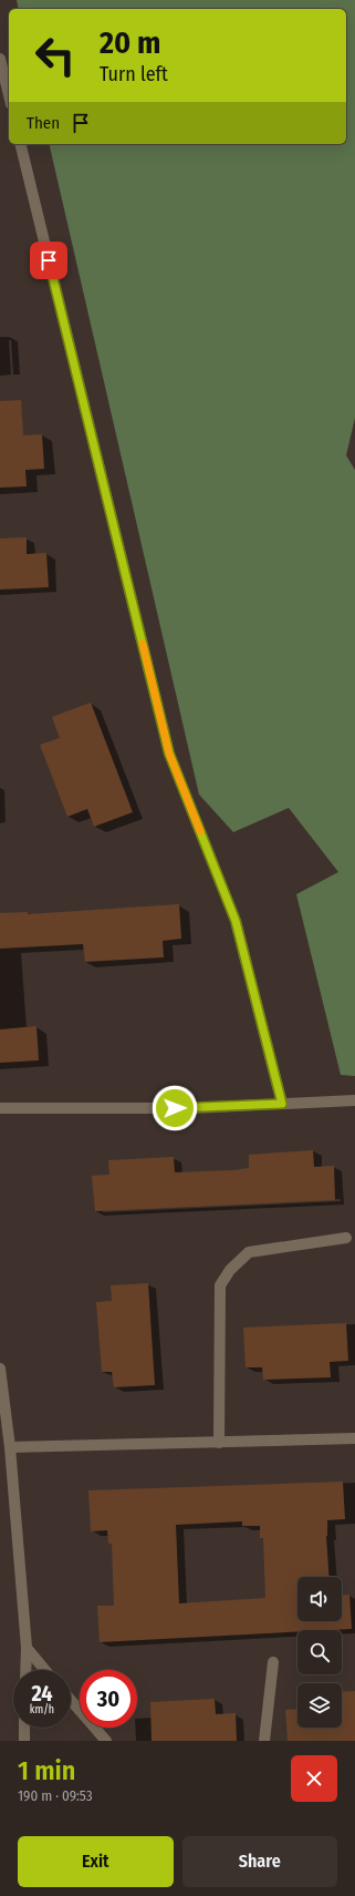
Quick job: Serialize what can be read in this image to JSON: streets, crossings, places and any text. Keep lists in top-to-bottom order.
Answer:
{
  "page": {
    "turn": ["20 m", "Turn left"],
    "then": "Then",
    "speed": "24 km/h",
    "limit": "30",
    "heading": ["1 min", "190 m · 09:53"],
    "buttons": ["Exit", "Share"]
  }
}
